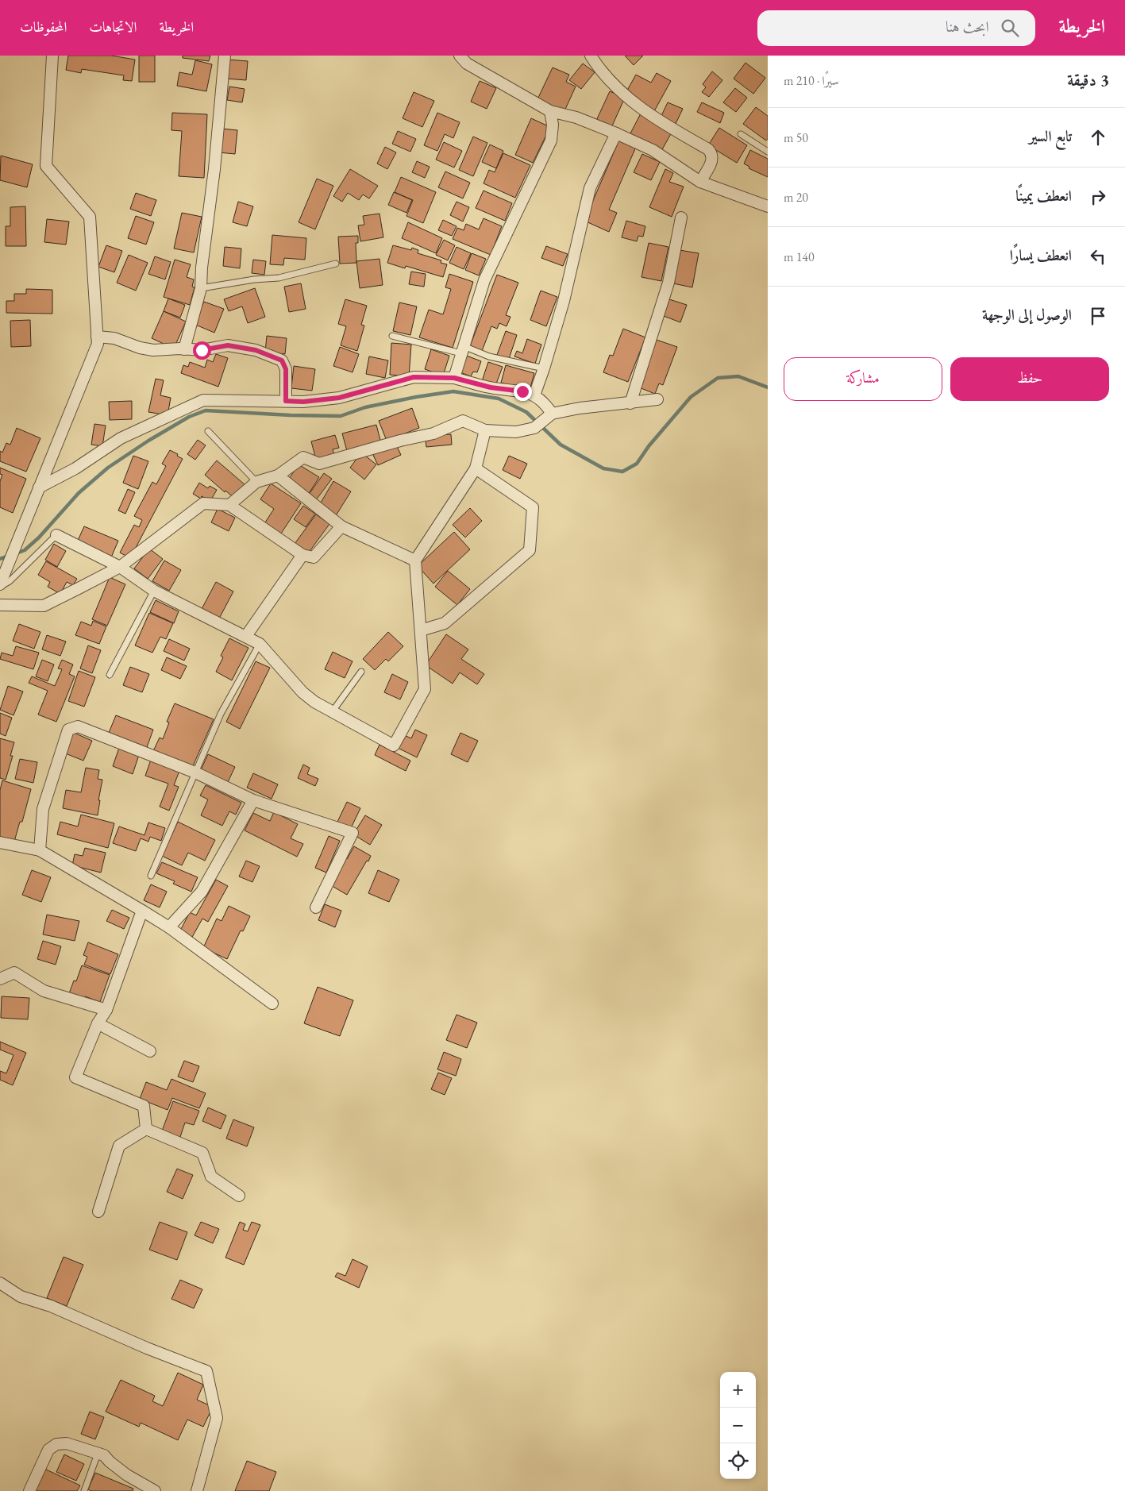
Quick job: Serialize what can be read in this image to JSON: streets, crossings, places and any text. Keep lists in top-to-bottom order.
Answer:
{
  "page": {
    "header": "الخريطة",
    "search": "ابحث هنا",
    "nav": ["الخريطة", "الاتجاهات", "المحفوظات"],
    "heading": ["3 دقيقة", "سيرًا · 210 m"],
    "list": [
      ["تابع السير", "50 m"],
      ["انعطف يمينًا", "20 m"],
      ["انعطف يسارًا", "140 m"],
      "الوصول إلى الوجهة"
    ],
    "buttons": ["حفظ", "مشاركة"],
    "map_buttons": ["+", "−"]
  }
}
